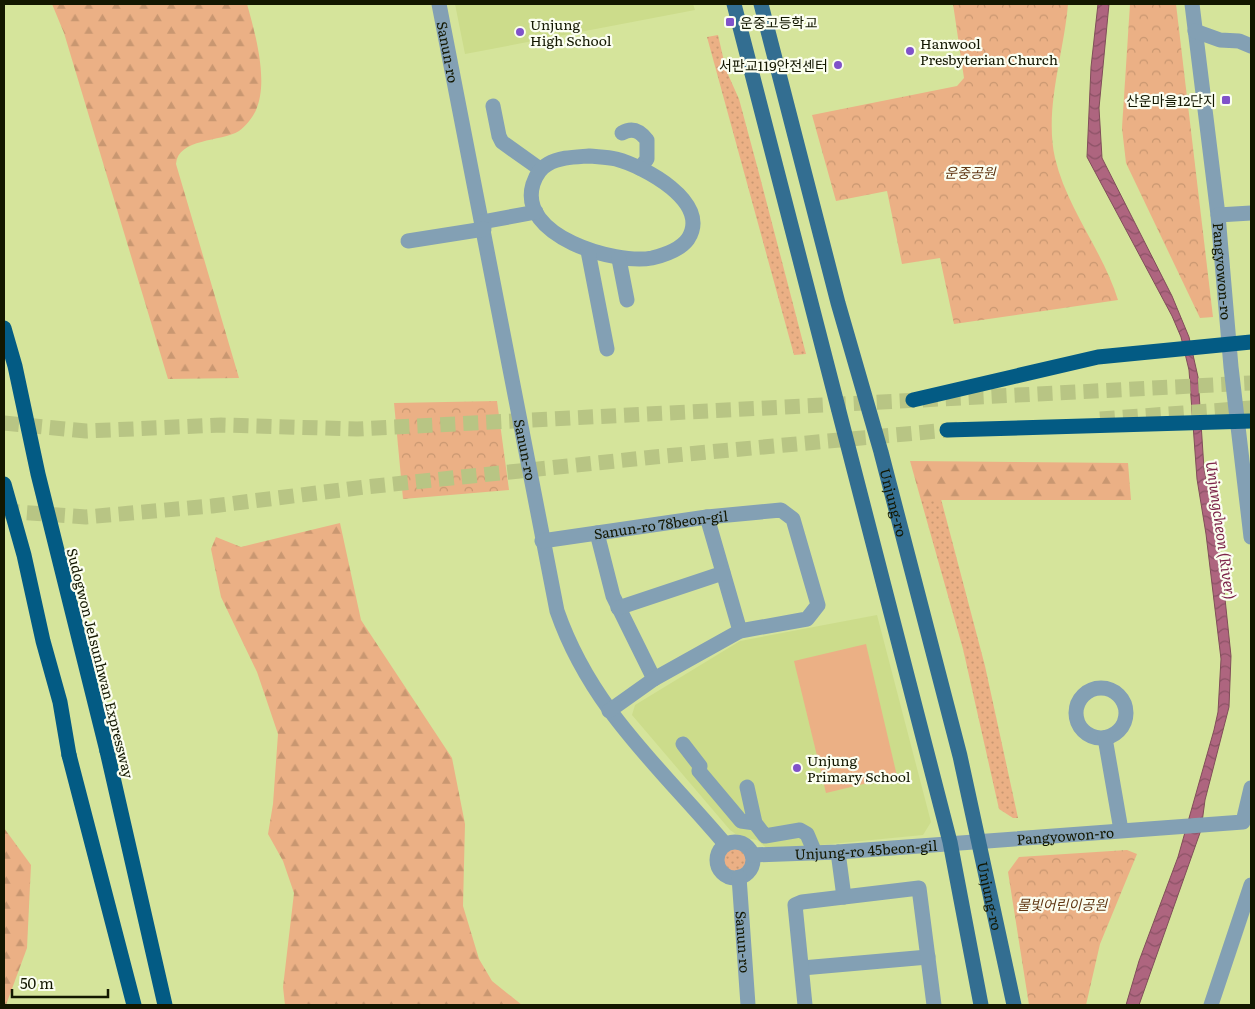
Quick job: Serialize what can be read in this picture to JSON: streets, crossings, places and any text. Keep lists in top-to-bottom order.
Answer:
{
  "streets": {
    "highway": ["Sudogwon Je1sunhwan Expressway"],
    "main road": ["Unjung-ro"],
    "street": [
      "Sanun-ro",
      "Pangyowon-ro",
      "Sanun-ro 78beon-gil",
      "Unjung-ro 45beon-gil"
    ]
  },
  "crossings": [
    ["Sanun-ro", "Sanun-ro 78beon-gil"],
    ["Sanun-ro", "Unjung-ro 45beon-gil"],
    ["Pangyowon-ro", "Unjung-ro"],
    ["Pangyowon-ro", "Unjung-ro 45beon-gil"],
    ["Unjung-ro", "Unjung-ro 45beon-gil"]
  ],
  "water": ["Unjungcheon (River)"],
  "parks": ["운중공원", "물빛어린이공원"],
  "places": {
    "transit": ["운중고등학교", "산운마을12단지"],
    "other": [
      "Unjung High School",
      "Hanwool Presbyterian Church",
      "서판교119안전센터",
      "Unjung Primary School"
    ]
  },
  "scale_bar": "50 m"
}
